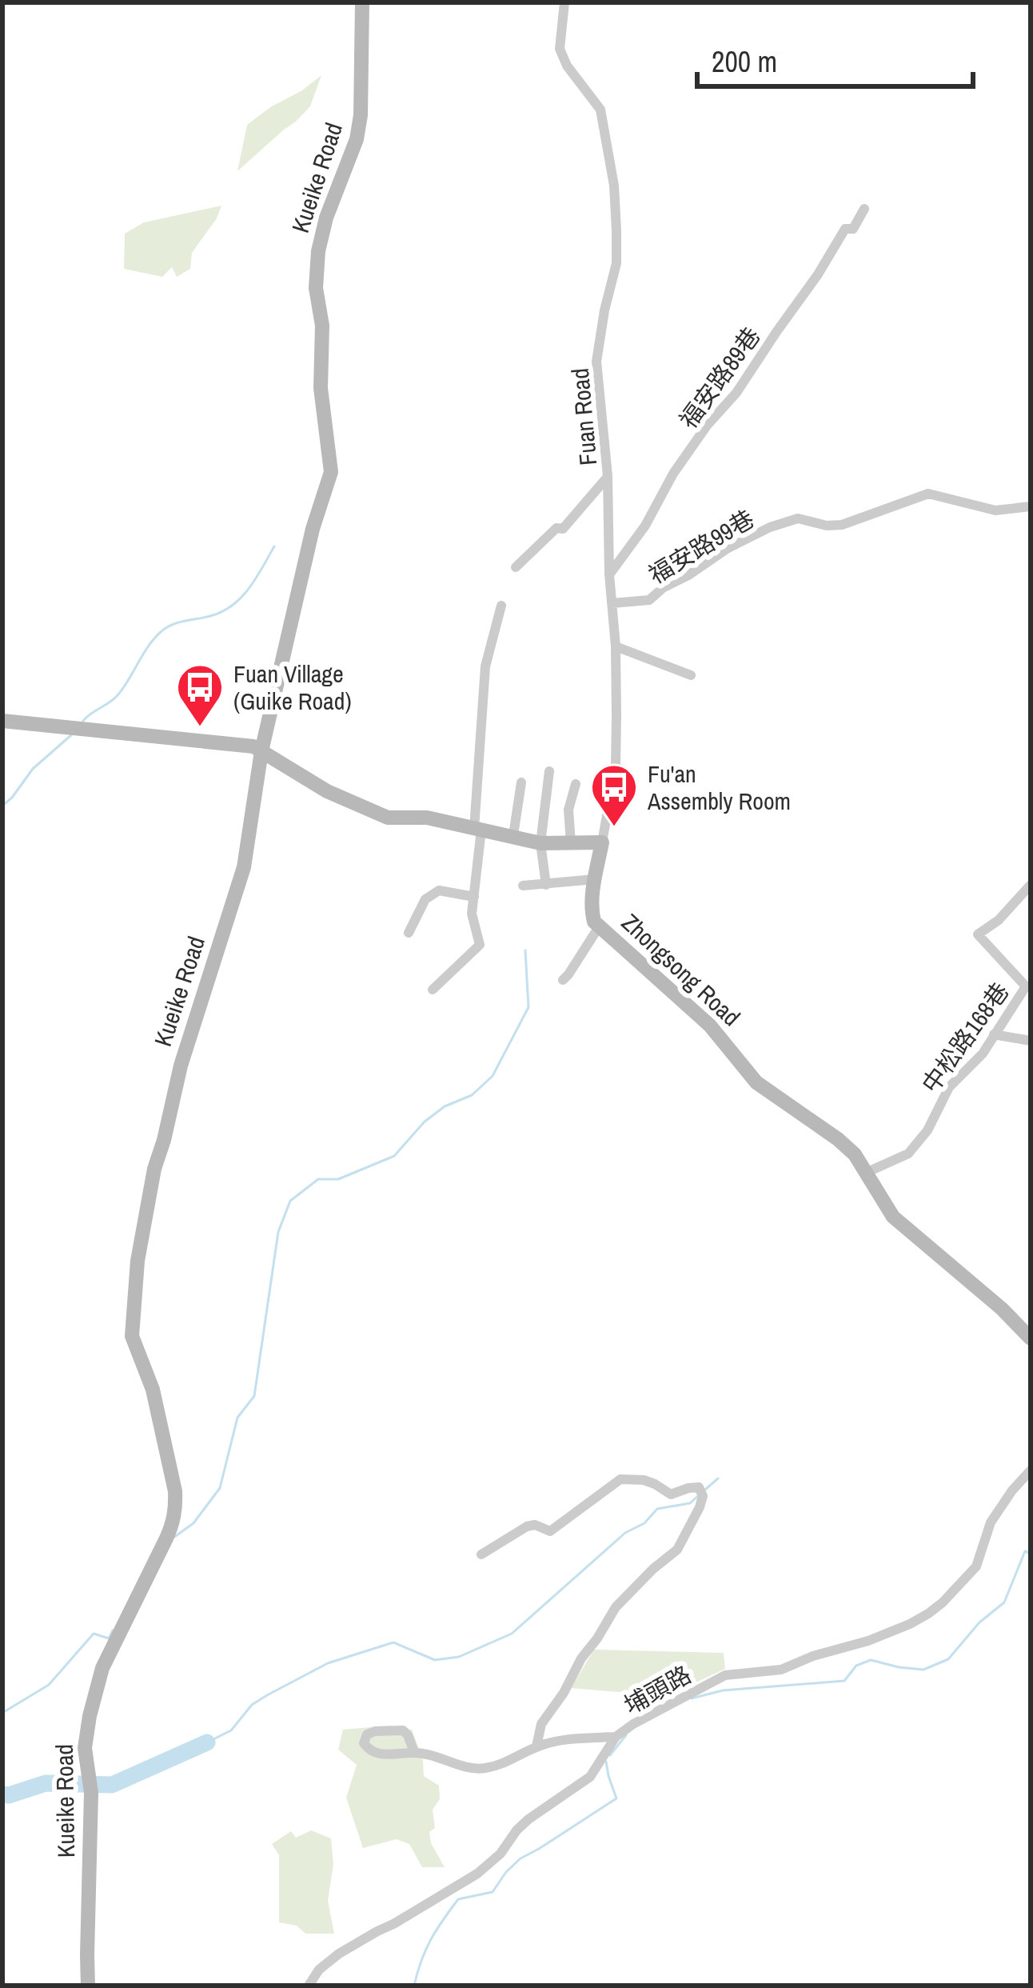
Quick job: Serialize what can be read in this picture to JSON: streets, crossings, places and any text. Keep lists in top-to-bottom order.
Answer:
{
  "streets": {
    "street": [
      "Kueike Road",
      "福安路89巷",
      "Fuan Road",
      "福安路99巷",
      "Zhongsong Road",
      "中松路168巷",
      "埔頭路"
    ]
  },
  "crossings": [
    ["福安路89巷", "Fuan Road"],
    ["Fuan Road", "福安路99巷"],
    ["Fuan Road", "Zhongsong Road"],
    ["Zhongsong Road", "中松路168巷"]
  ],
  "places": {
    "bus stop": ["Fuan Village (Guike Road)", "Fu'an Assembly Room"]
  },
  "scale_bar": "200 m"
}
